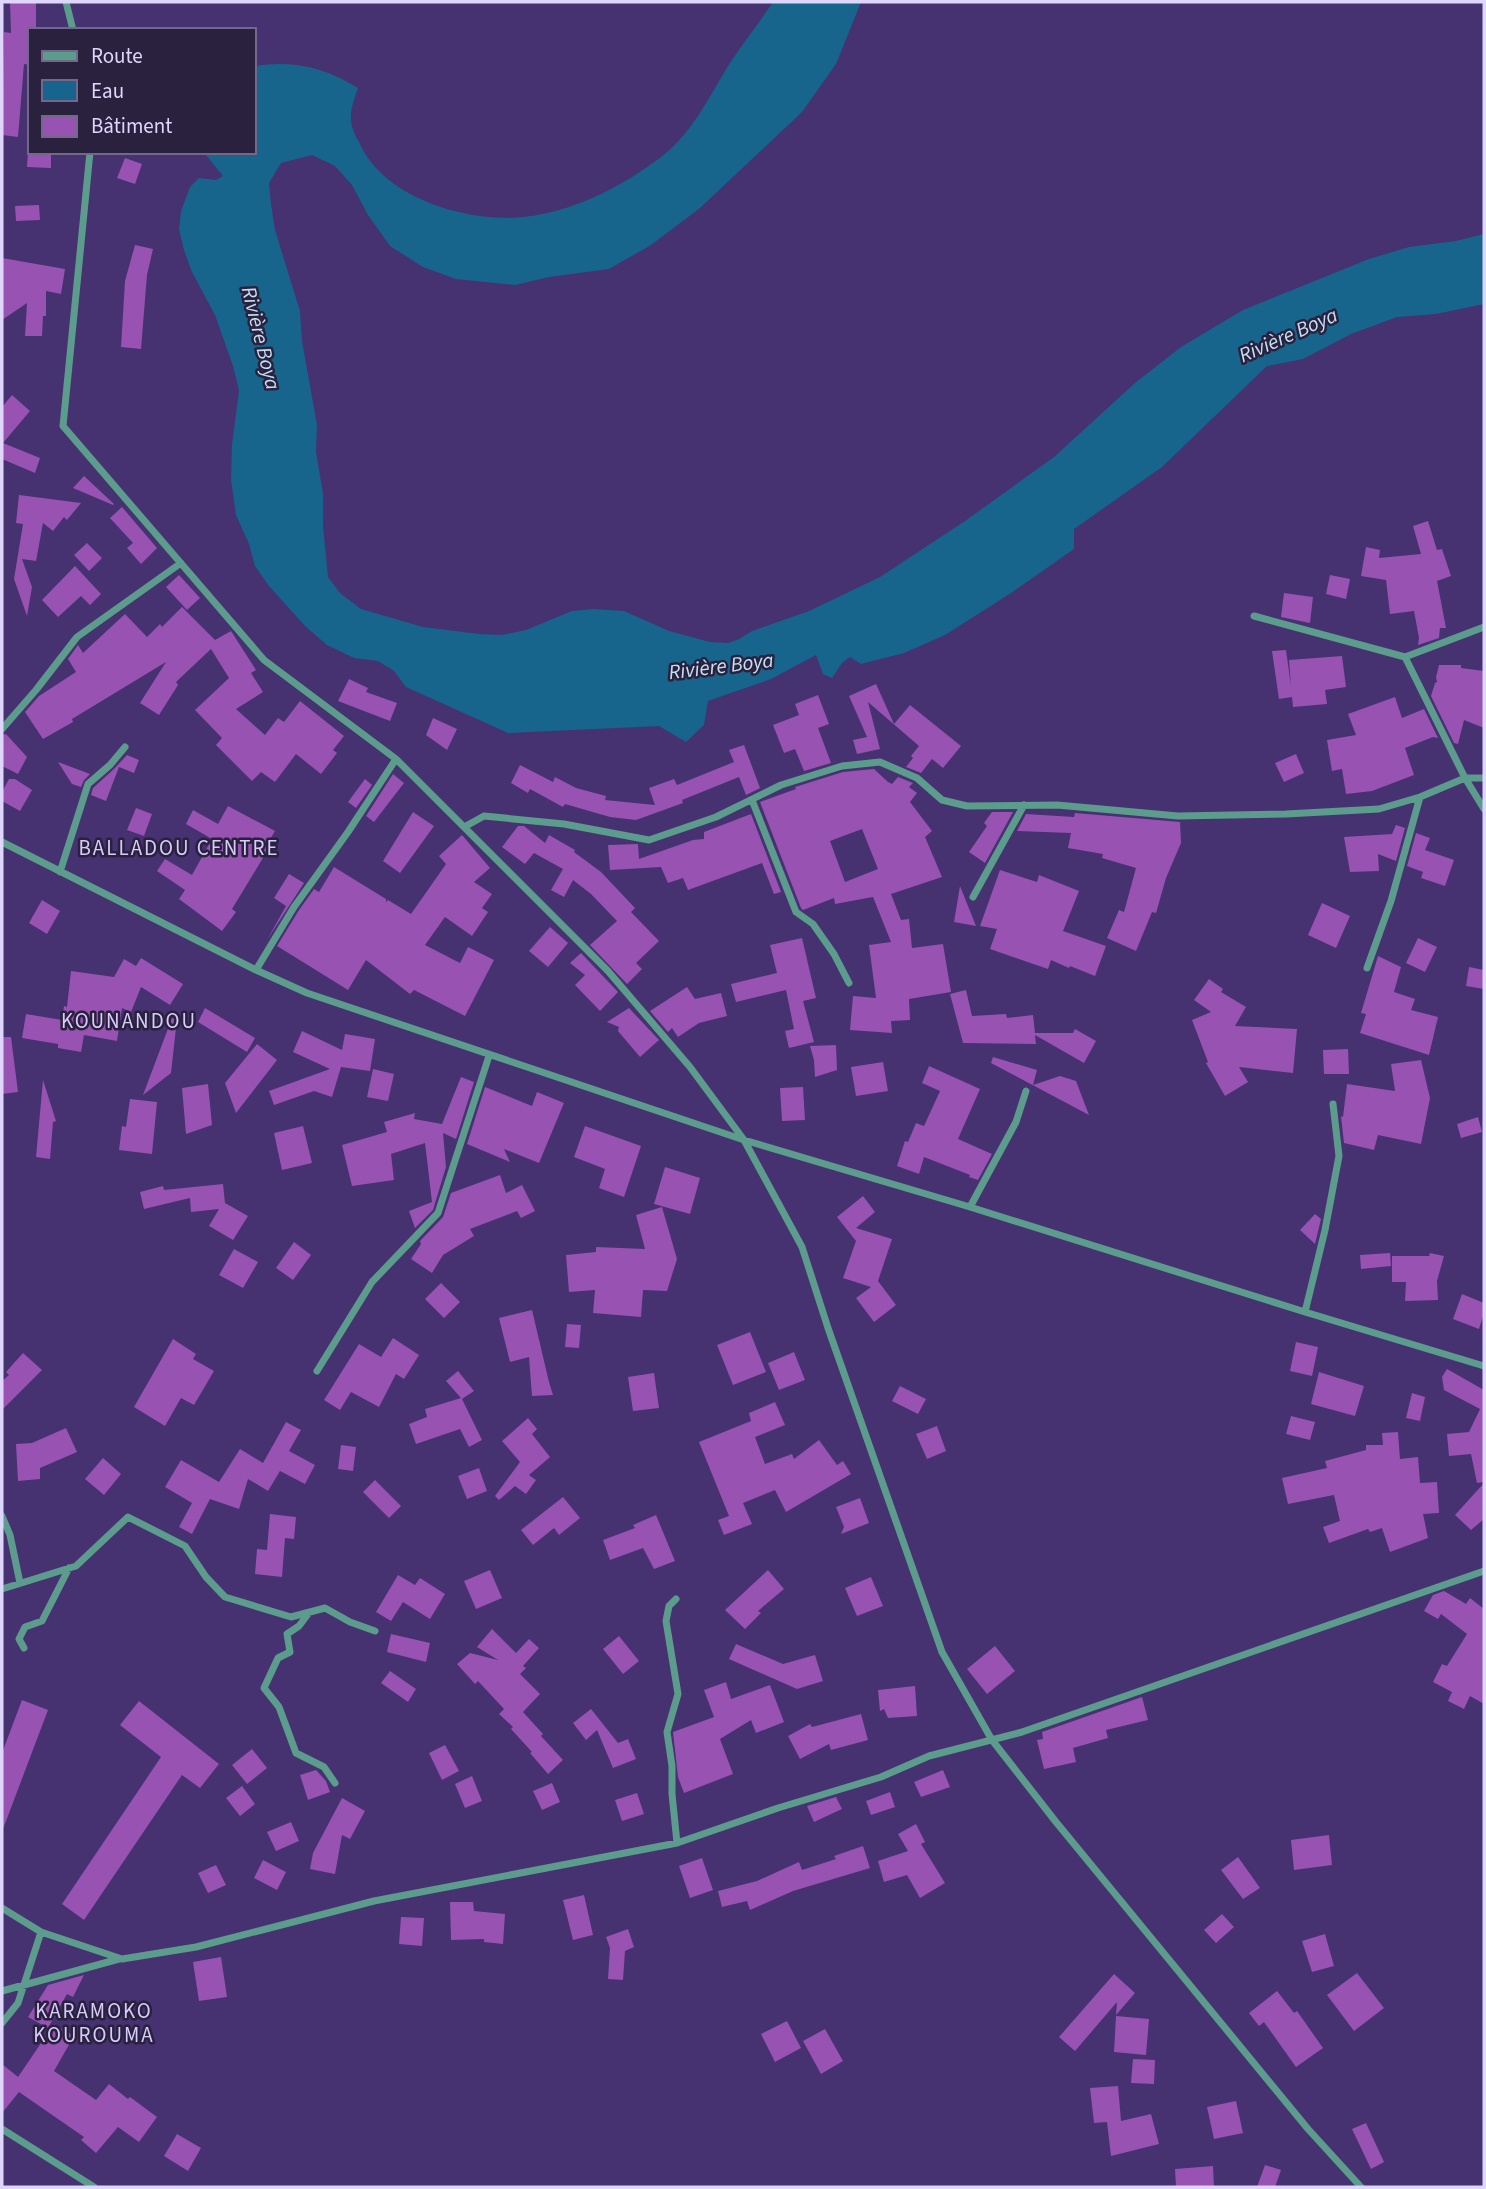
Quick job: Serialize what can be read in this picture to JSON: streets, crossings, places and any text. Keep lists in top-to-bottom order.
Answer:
{
  "districts": ["BALLADOU CENTRE", "KOUNANDOU", "KARAMOKO KOUROUMA"],
  "water": ["Rivière Boya"],
  "legend": ["Route", "Eau", "Bâtiment"]
}
